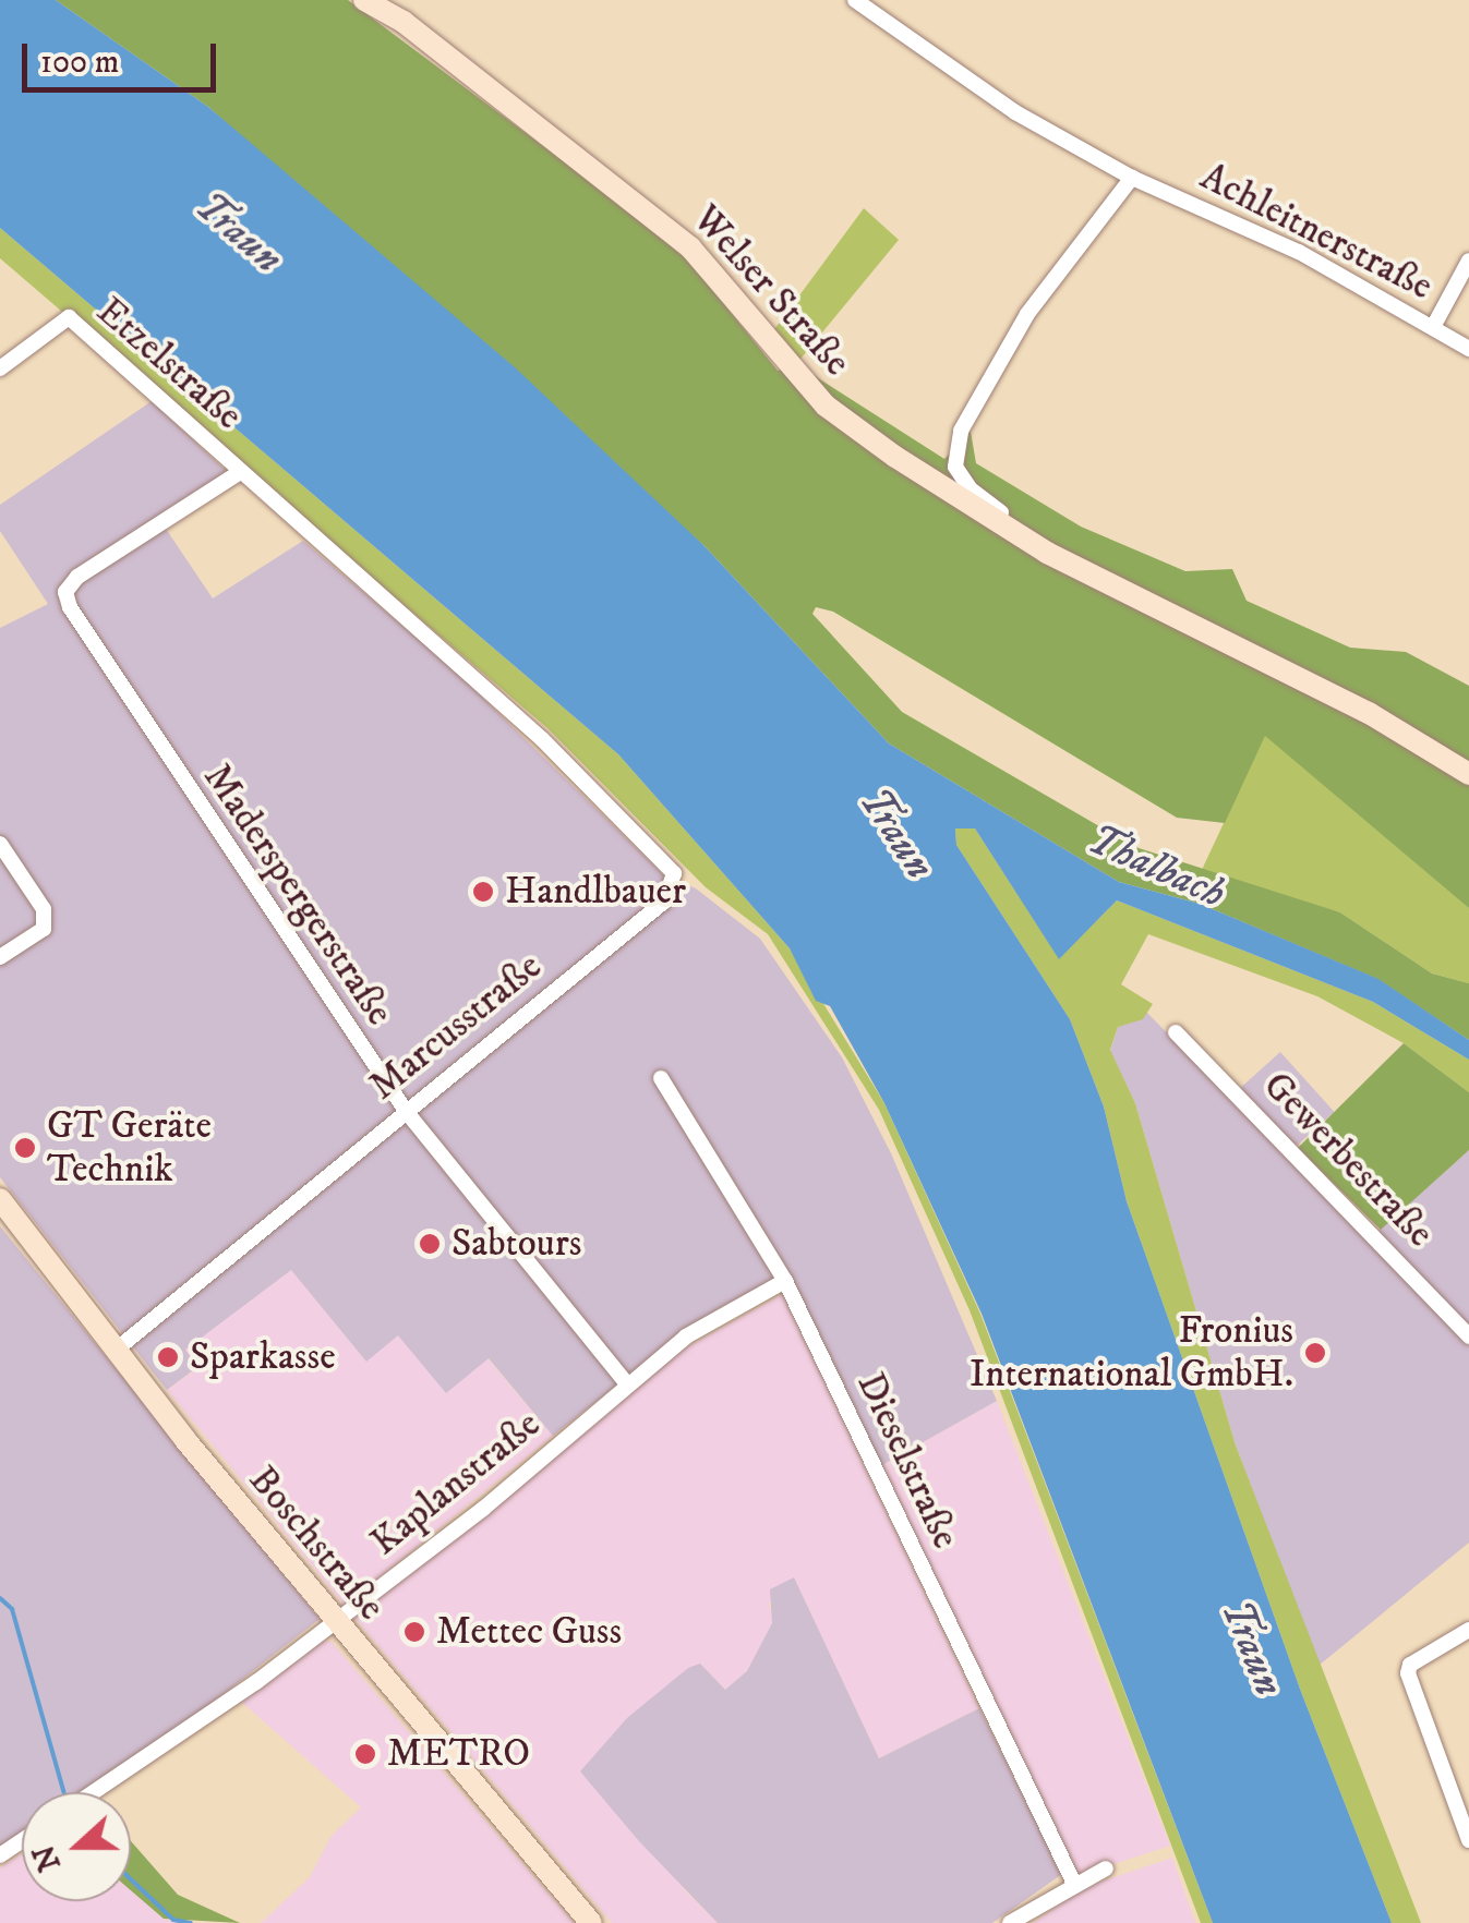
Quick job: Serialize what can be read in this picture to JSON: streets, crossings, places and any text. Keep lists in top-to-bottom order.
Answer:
{
  "streets": {
    "main road": ["Welser Straße", "Boschstraße"],
    "street": [
      "Achleitnerstraße",
      "Etzelstraße",
      "Maderspergerstraße",
      "Marcusstraße",
      "Gewerbestraße",
      "Dieselstraße",
      "Kaplanstraße"
    ]
  },
  "crossings": [
    ["Etzelstraße", "Maderspergerstraße"],
    ["Etzelstraße", "Marcusstraße"],
    ["Maderspergerstraße", "Marcusstraße"],
    ["Maderspergerstraße", "Kaplanstraße"],
    ["Marcusstraße", "Boschstraße"],
    ["Dieselstraße", "Kaplanstraße"],
    ["Kaplanstraße", "Boschstraße"]
  ],
  "water": ["Traun", "Thalbach"],
  "places": [
    "Handlbauer",
    "GT Geräte Technik",
    "Sabtours",
    "Fronius International GmbH.",
    "Sparkasse",
    "Mettec Guss",
    "METRO"
  ],
  "scale_bar": "100 m",
  "north": "left"
}
